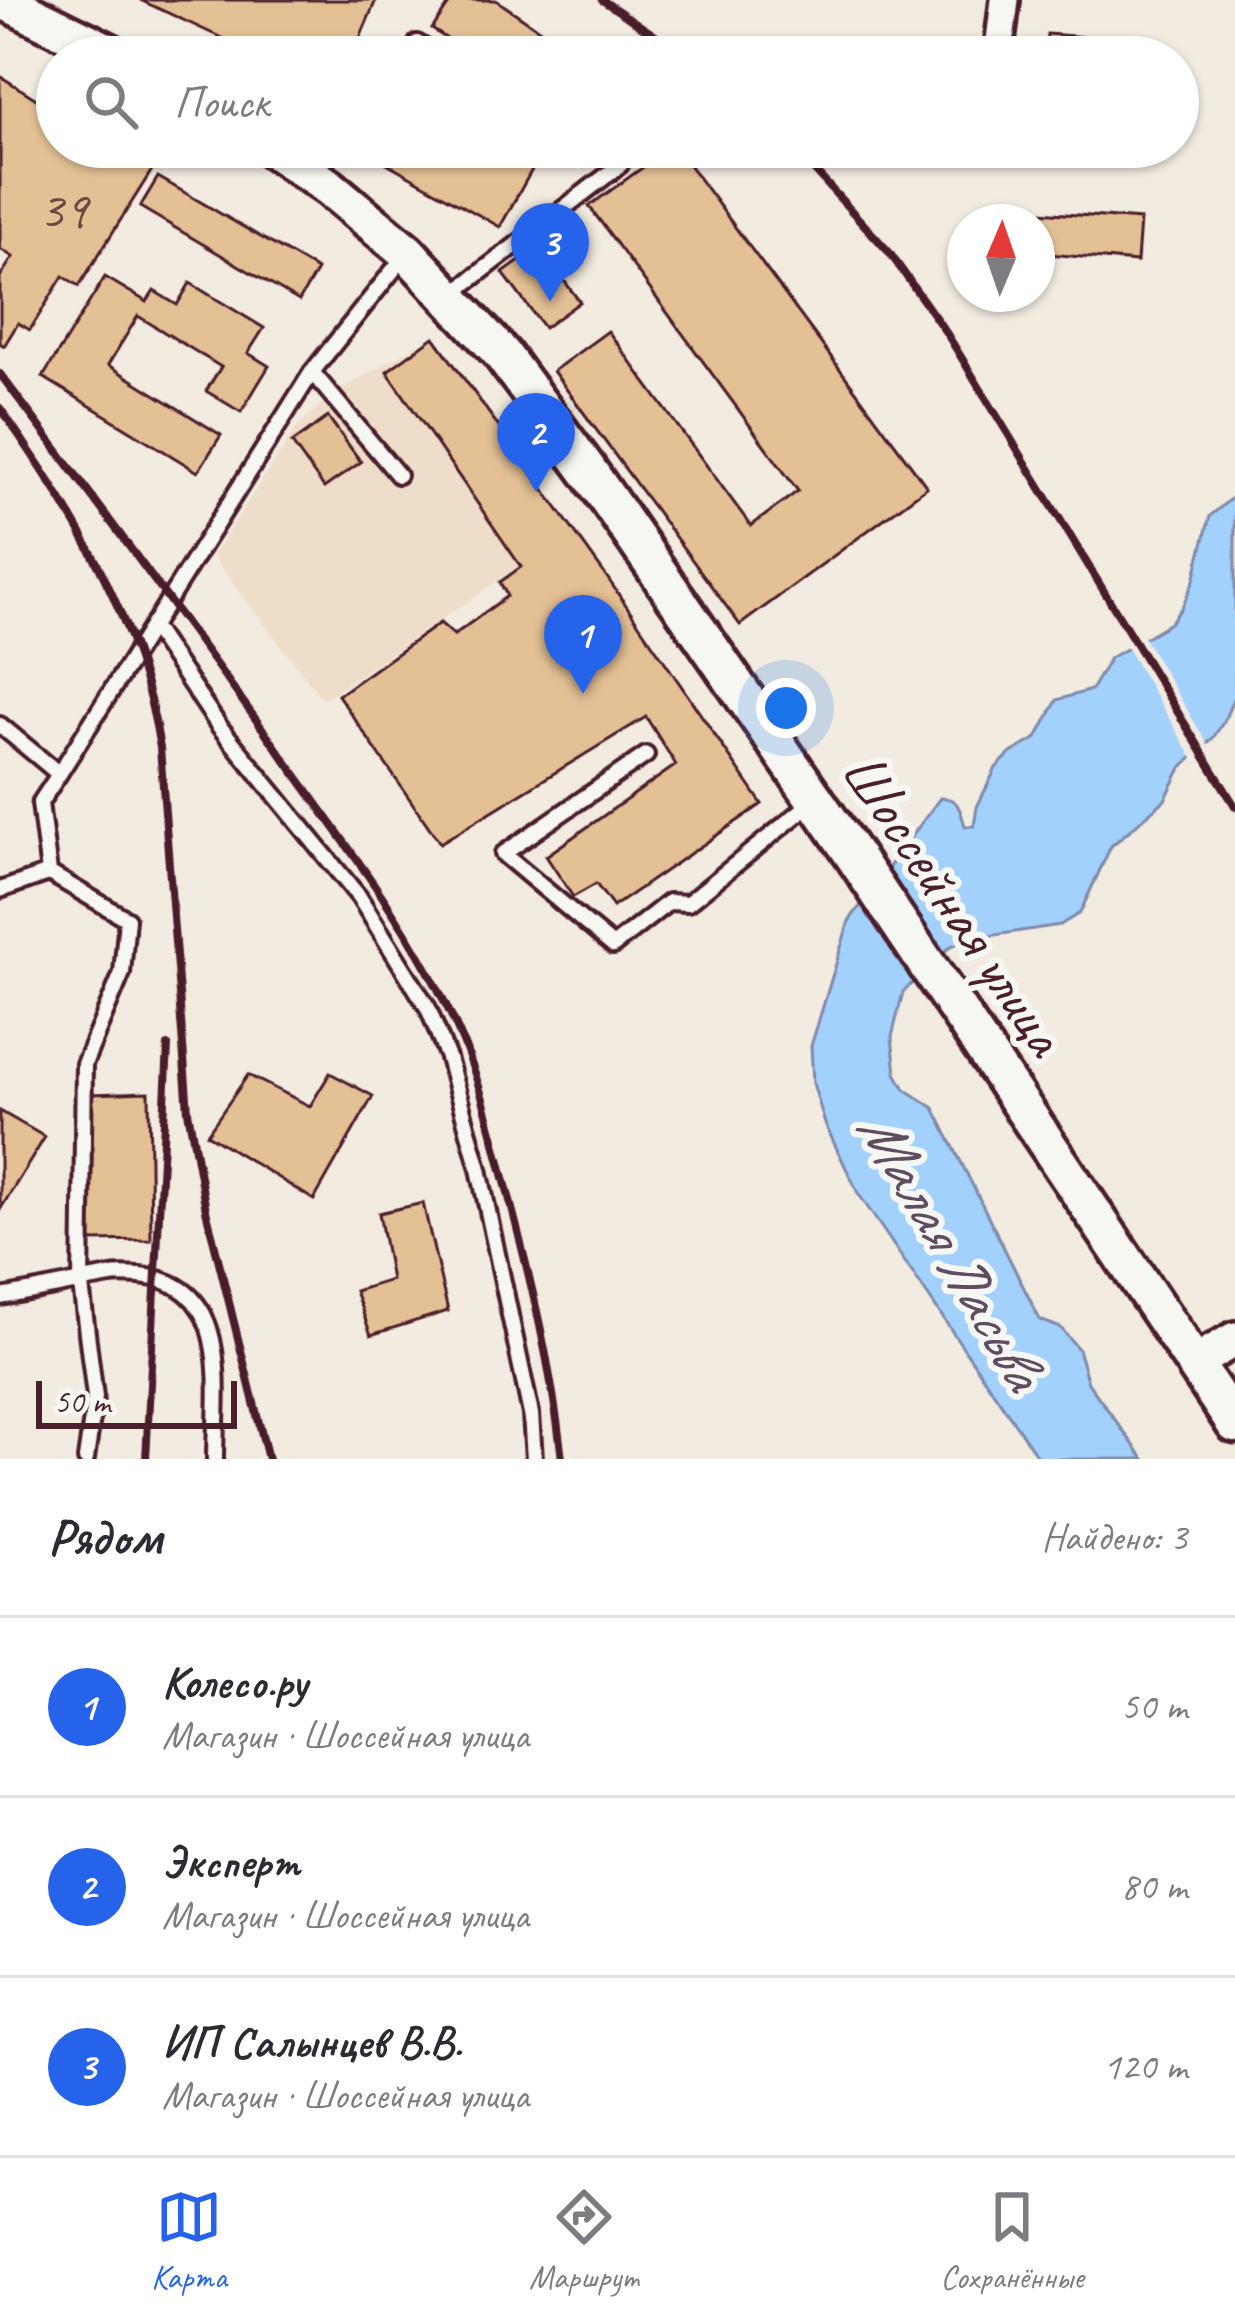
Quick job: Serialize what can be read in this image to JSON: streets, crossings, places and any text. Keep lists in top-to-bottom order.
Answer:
{
  "streets": {
    "main road": ["Шоссейная улица"]
  },
  "water": ["Малая Ласьва"],
  "house_numbers": ["39"],
  "scale_bar": "50 m",
  "north": "top",
  "page": {
    "search": "Поиск",
    "pins": ["3", "2", "1"],
    "scale": "50 m",
    "heading": ["Рядом", "Найдено: 3"],
    "list": [
      {
        "mark": "1",
        "name": "Колесо.ру",
        "note": "Магазин · Шоссейная улица",
        "value": "50 m"
      },
      {
        "mark": "2",
        "name": "Эксперт",
        "note": "Магазин · Шоссейная улица",
        "value": "80 m"
      },
      {
        "mark": "3",
        "name": "ИП Салынцев В.В.",
        "note": "Магазин · Шоссейная улица",
        "value": "120 m"
      }
    ],
    "nav": ["Карта", "Маршрут", "Сохранённые"]
  }
}
